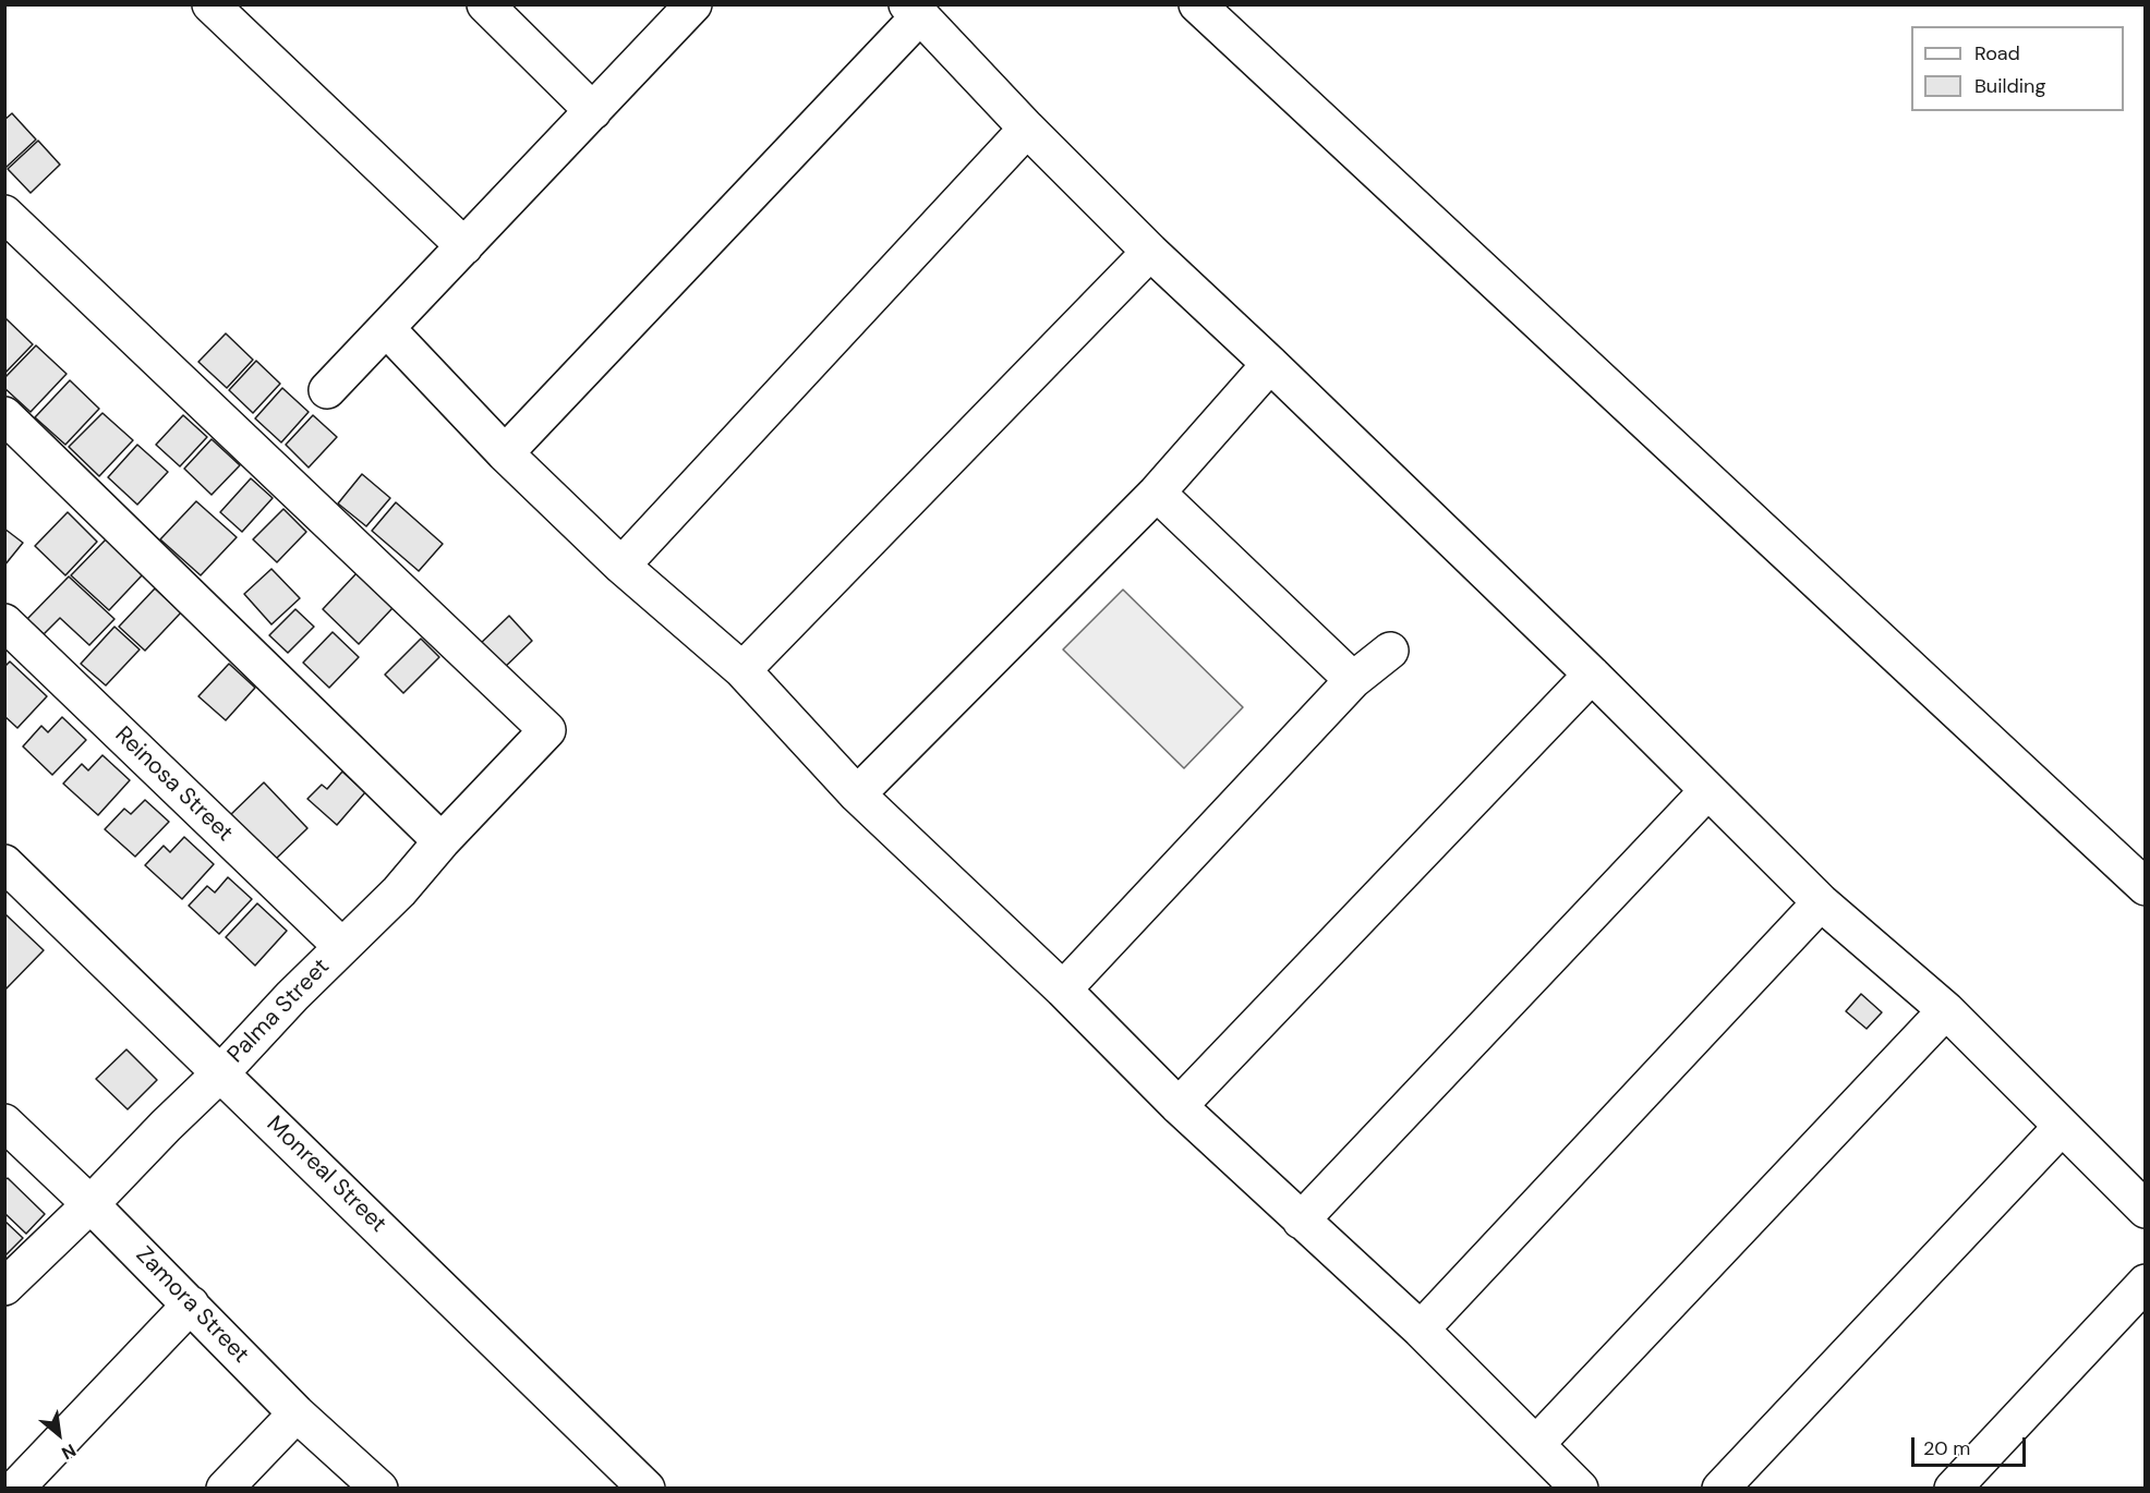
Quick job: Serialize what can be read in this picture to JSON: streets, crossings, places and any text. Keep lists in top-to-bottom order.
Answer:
{
  "streets": {
    "street": [
      "Reinosa Street",
      "Palma Street",
      "Monreal Street",
      "Zamora Street"
    ]
  },
  "crossings": [
    ["Reinosa Street", "Palma Street"],
    ["Palma Street", "Monreal Street"],
    ["Palma Street", "Zamora Street"]
  ],
  "legend": ["Road", "Building"],
  "scale_bar": "20 m",
  "north": "bottom right"
}
